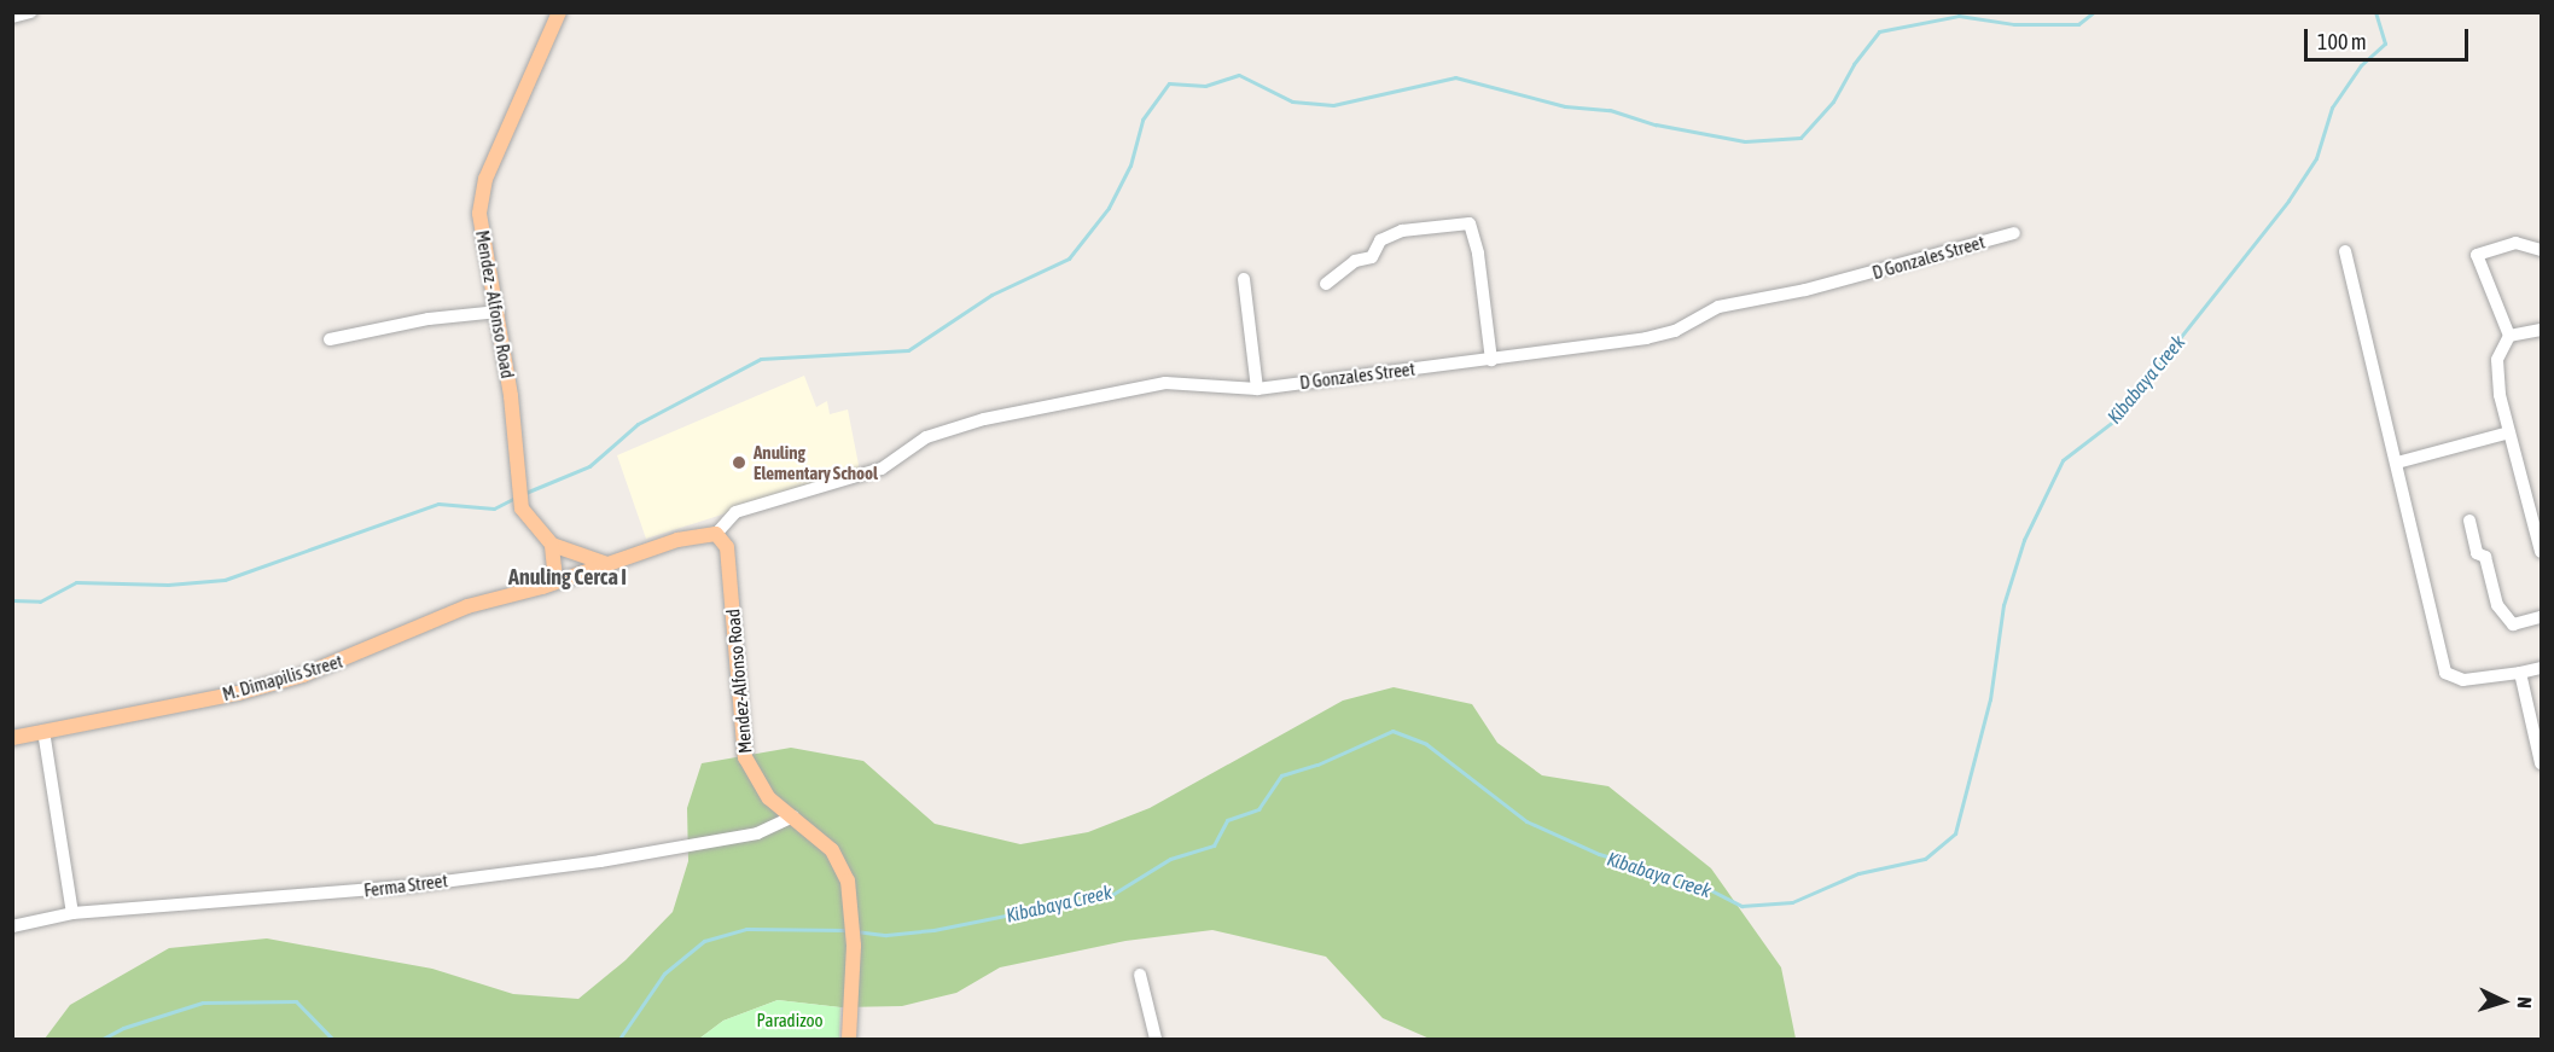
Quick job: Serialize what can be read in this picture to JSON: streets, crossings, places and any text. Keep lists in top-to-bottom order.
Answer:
{
  "streets": {
    "main road": ["Mendez - Alfonso Road", "M. Dimapilis Street", "Mendez-Alfonso Road"],
    "street": ["D Gonzales Street", "Ferma Street"]
  },
  "crossings": [
    ["D Gonzales Street", "Mendez-Alfonso Road"],
    ["Mendez-Alfonso Road", "Ferma Street"]
  ],
  "districts": ["Anuling Cerca I"],
  "water": ["Kibabaya Creek"],
  "parks": ["Paradizoo"],
  "places": ["Anuling Elementary School"],
  "scale_bar": "100 m",
  "north": "right"
}
